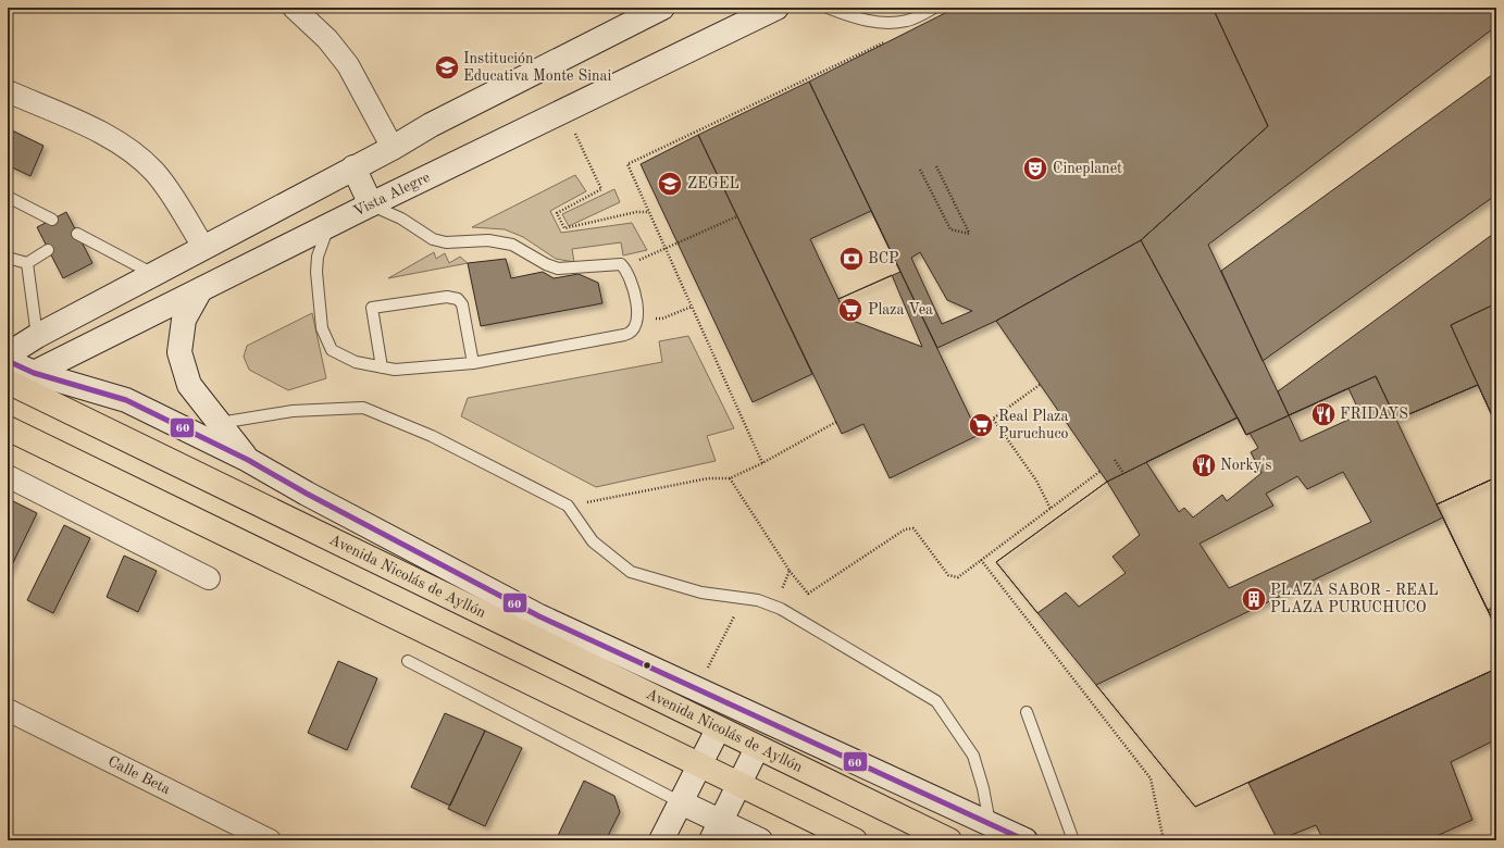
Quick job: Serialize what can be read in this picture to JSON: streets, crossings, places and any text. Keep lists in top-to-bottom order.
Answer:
{
  "streets": {
    "main road": ["Avenida Nicolás de Ayllón"],
    "street": ["Vista Alegre", "Calle Beta"]
  },
  "places": {
    "school or university": ["Institución Educativa Monte Sinai", "ZEGEL"],
    "theatre": ["Cineplanet"],
    "bank": ["BCP"],
    "supermarket": ["Plaza Vea", "Real Plaza Puruchuco"],
    "restaurant": ["FRIDAYS", "Norky's"],
    "building": ["PLAZA SABOR - REAL PLAZA PURUCHUCO"]
  },
  "lines": ["transit line 60"]
}
